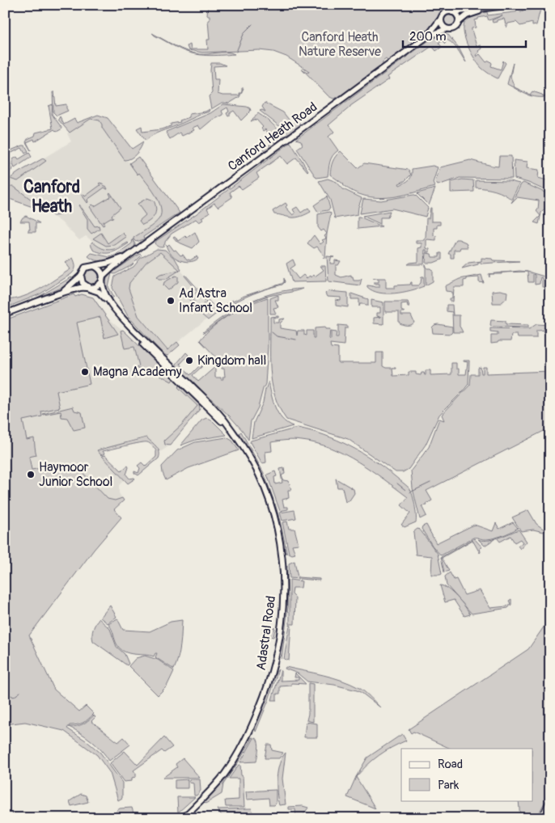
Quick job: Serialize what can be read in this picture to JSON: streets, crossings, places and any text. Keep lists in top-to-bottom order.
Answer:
{
  "streets": {
    "street": ["Canford Heath Road", "Adastral Road"]
  },
  "crossings": [
    ["Canford Heath Road", "Adastral Road"]
  ],
  "districts": ["Canford Heath"],
  "parks": ["Canford Heath Nature Reserve"],
  "places": [
    "Ad Astra Infant School",
    "Kingdom hall",
    "Magna Academy",
    "Haymoor Junior School"
  ],
  "legend": ["Road", "Park"],
  "scale_bar": "200 m"
}
